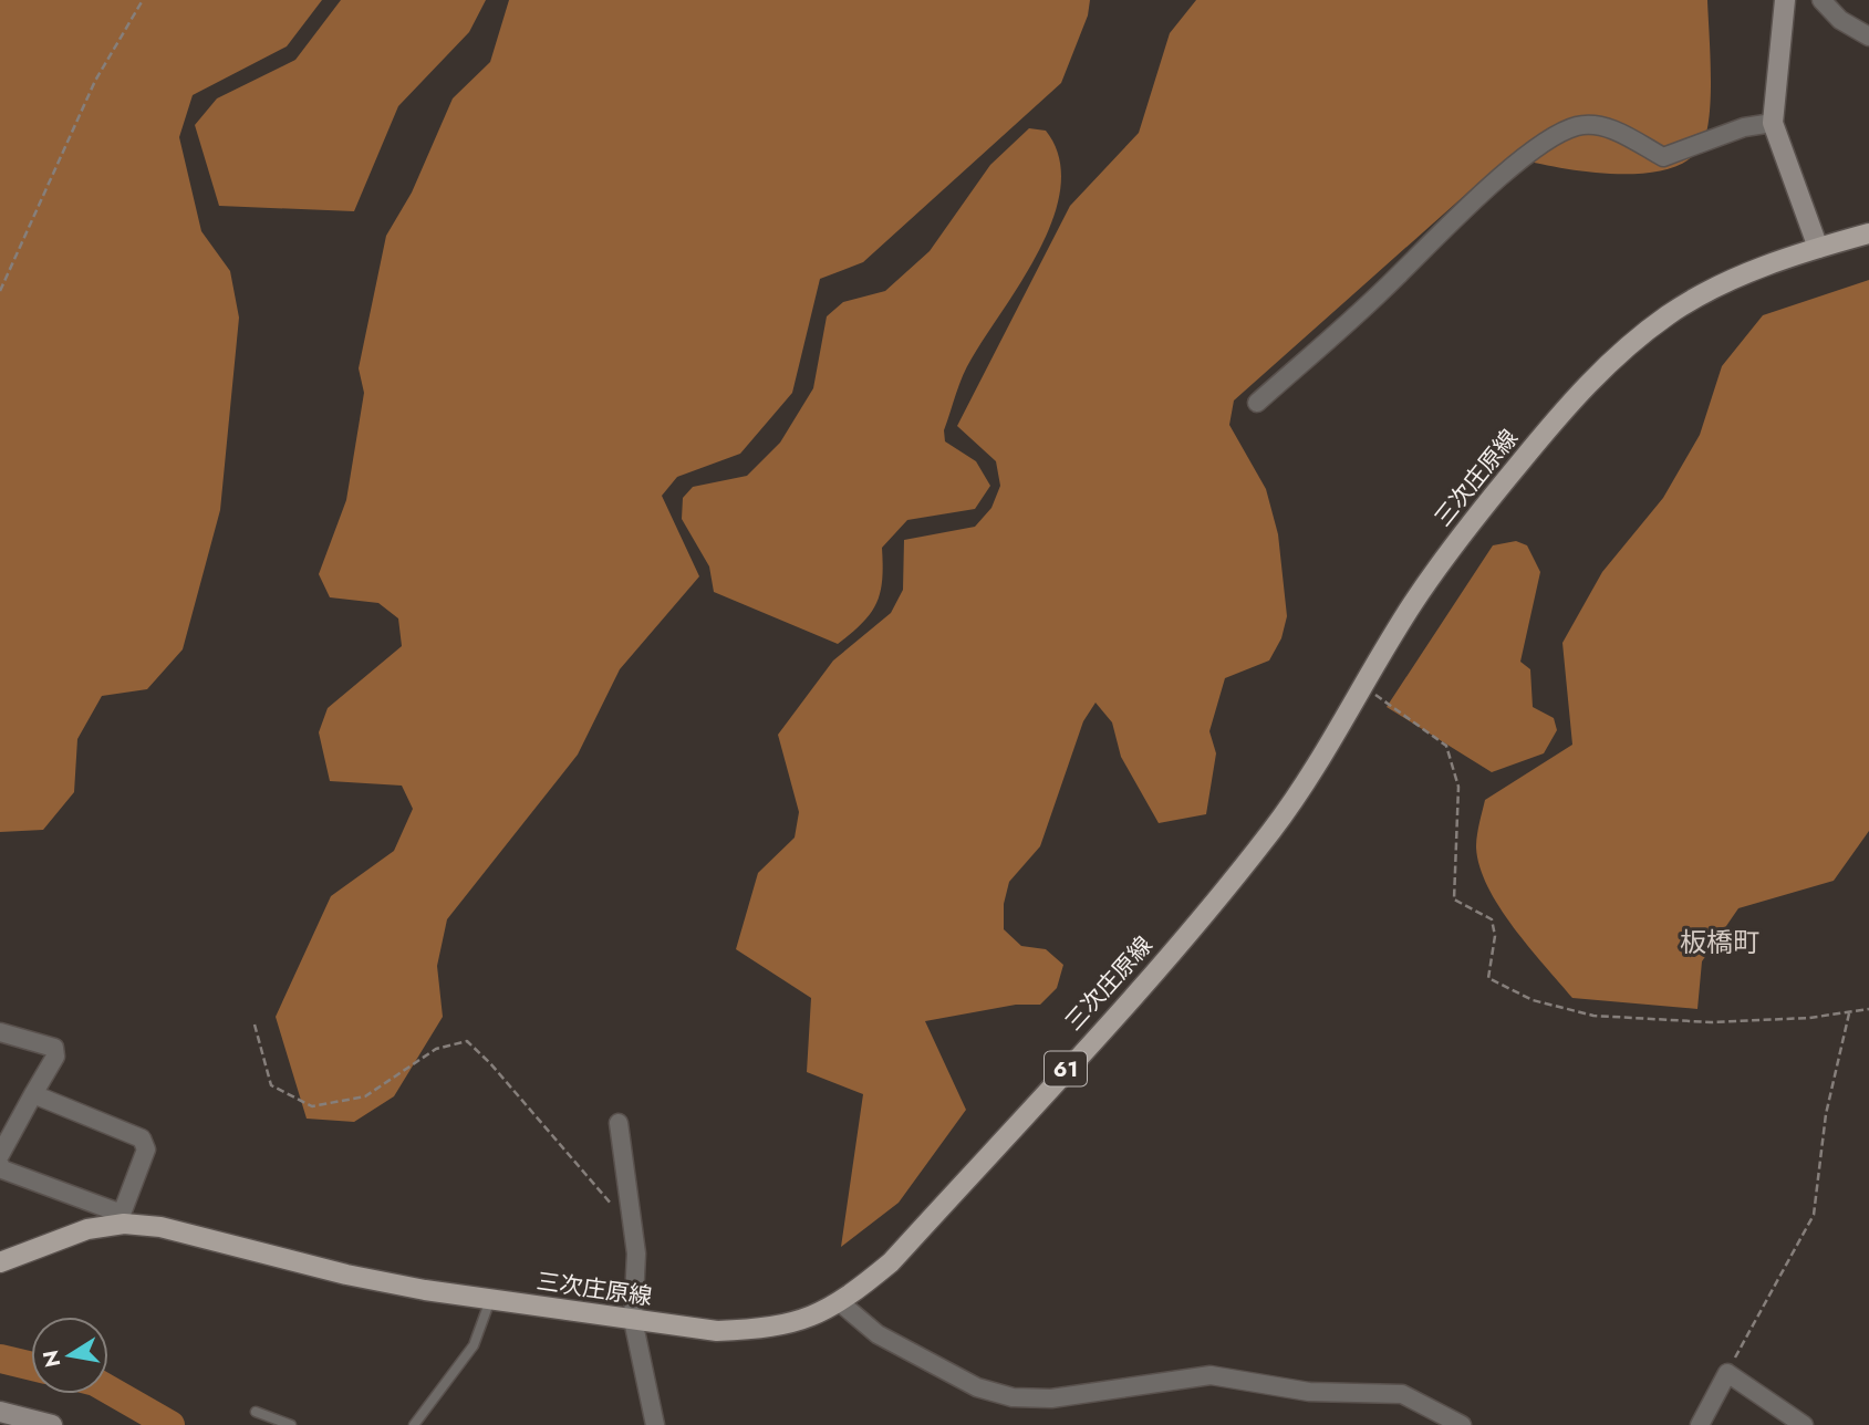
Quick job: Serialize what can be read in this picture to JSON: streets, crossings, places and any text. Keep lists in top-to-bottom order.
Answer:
{
  "streets": {
    "main road": ["三次庄原線", "61"]
  },
  "districts": ["板橋町"],
  "north": "left"
}
